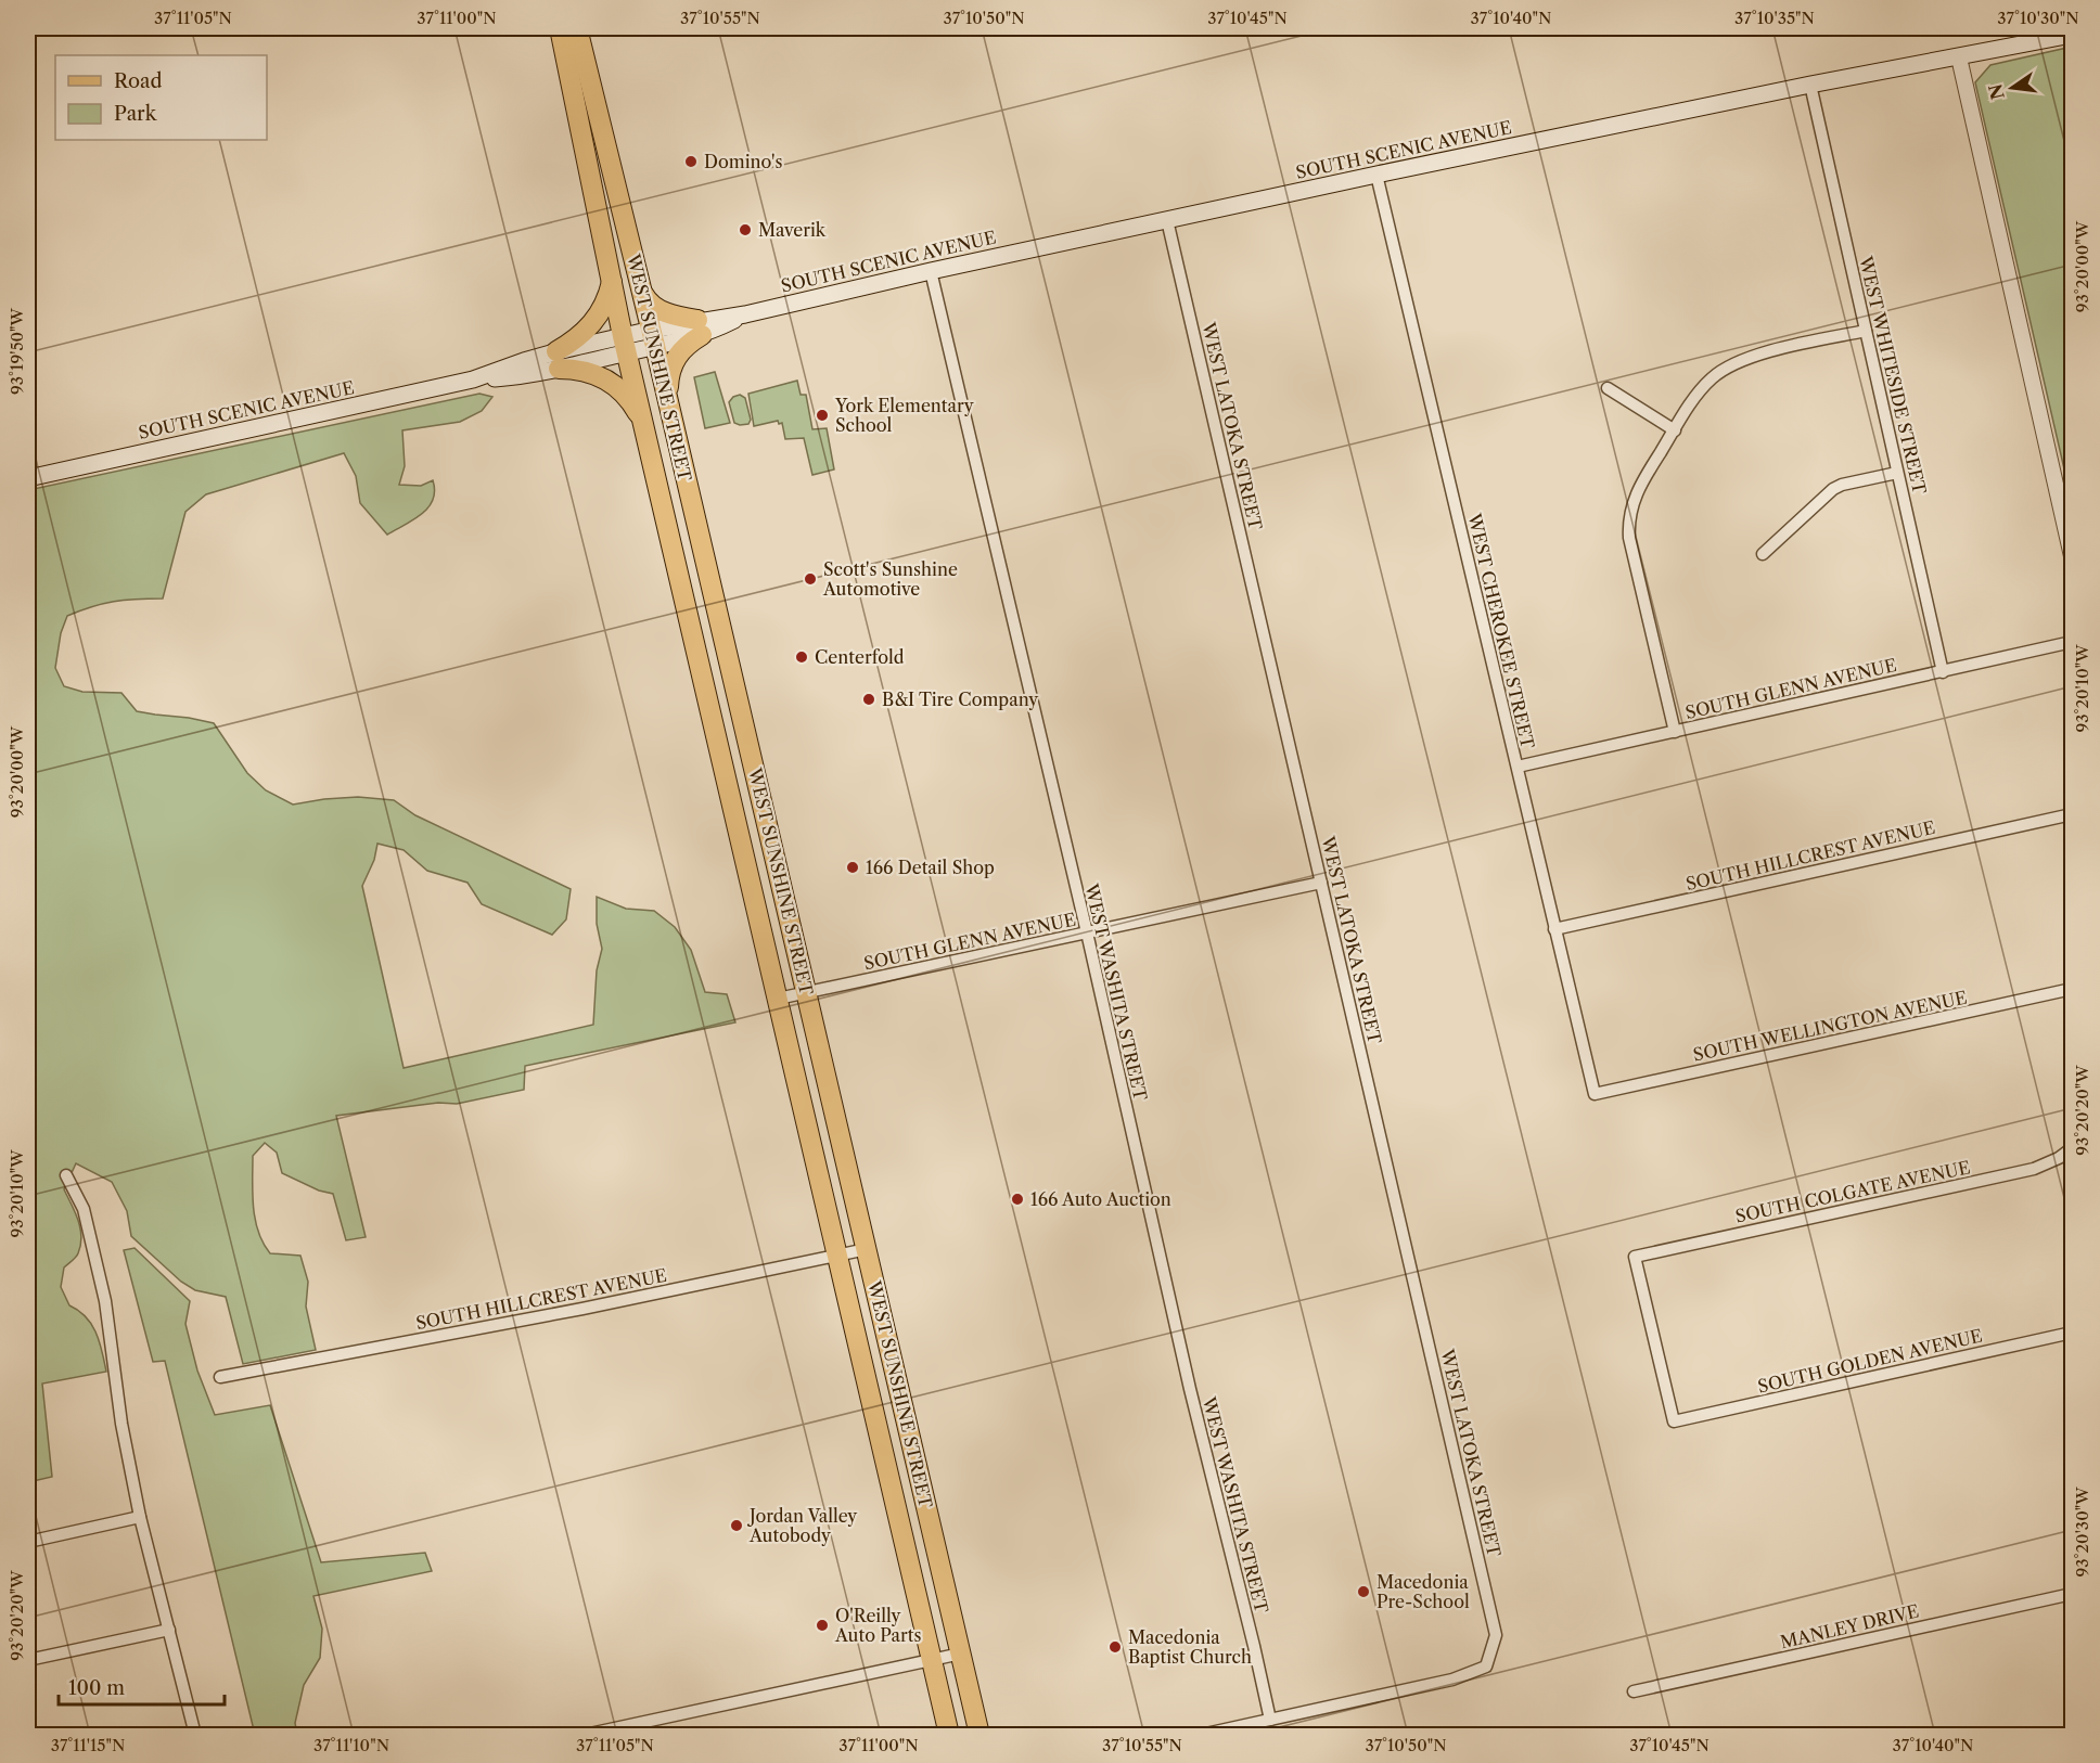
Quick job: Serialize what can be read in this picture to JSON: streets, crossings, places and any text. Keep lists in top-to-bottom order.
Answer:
{
  "streets": {
    "main road": ["SOUTH SCENIC AVENUE", "WEST SUNSHINE STREET"],
    "street": [
      "WEST WHITESIDE STREET",
      "WEST LATOKA STREET",
      "WEST CHEROKEE STREET",
      "SOUTH GLENN AVENUE",
      "SOUTH HILLCREST AVENUE",
      "WEST WASHITA STREET",
      "SOUTH WELLINGTON AVENUE",
      "SOUTH COLGATE AVENUE",
      "SOUTH GOLDEN AVENUE",
      "MANLEY DRIVE"
    ]
  },
  "crossings": [
    ["SOUTH SCENIC AVENUE", "WEST SUNSHINE STREET"],
    ["SOUTH SCENIC AVENUE", "WEST WHITESIDE STREET"],
    ["SOUTH SCENIC AVENUE", "WEST LATOKA STREET"],
    ["SOUTH SCENIC AVENUE", "WEST CHEROKEE STREET"],
    ["SOUTH SCENIC AVENUE", "WEST WASHITA STREET"],
    ["WEST SUNSHINE STREET", "SOUTH GLENN AVENUE"],
    ["WEST SUNSHINE STREET", "SOUTH HILLCREST AVENUE"],
    ["WEST WHITESIDE STREET", "SOUTH GLENN AVENUE"],
    ["WEST LATOKA STREET", "SOUTH GLENN AVENUE"],
    ["WEST LATOKA STREET", "WEST WASHITA STREET"],
    ["WEST CHEROKEE STREET", "SOUTH GLENN AVENUE"],
    ["WEST CHEROKEE STREET", "SOUTH HILLCREST AVENUE"],
    ["WEST CHEROKEE STREET", "SOUTH WELLINGTON AVENUE"],
    ["SOUTH GLENN AVENUE", "WEST WASHITA STREET"],
    ["SOUTH COLGATE AVENUE", "SOUTH GOLDEN AVENUE"]
  ],
  "places": [
    "Domino's",
    "Maverik",
    "York Elementary School",
    "Scott's Sunshine Automotive",
    "Centerfold",
    "B&I Tire Company",
    "166 Detail Shop",
    "166 Auto Auction",
    "Jordan Valley Autobody",
    "Macedonia Pre-School",
    "O'Reilly Auto Parts",
    "Macedonia Baptist Church"
  ],
  "legend": ["Road", "Park"],
  "scale_bar": "100 m",
  "north": "left",
  "coordinates": [
    "37°11'05\"N",
    "37°11'00\"N",
    "37°10'55\"N",
    "37°10'50\"N",
    "37°10'45\"N",
    "37°10'40\"N",
    "37°10'35\"N",
    "37°10'30\"N",
    "93°20'00\"W",
    "93°19'50\"W",
    "93°20'10\"W",
    "93°20'20\"W",
    "93°20'30\"W",
    "37°11'15\"N",
    "37°11'10\"N"
  ]
}
